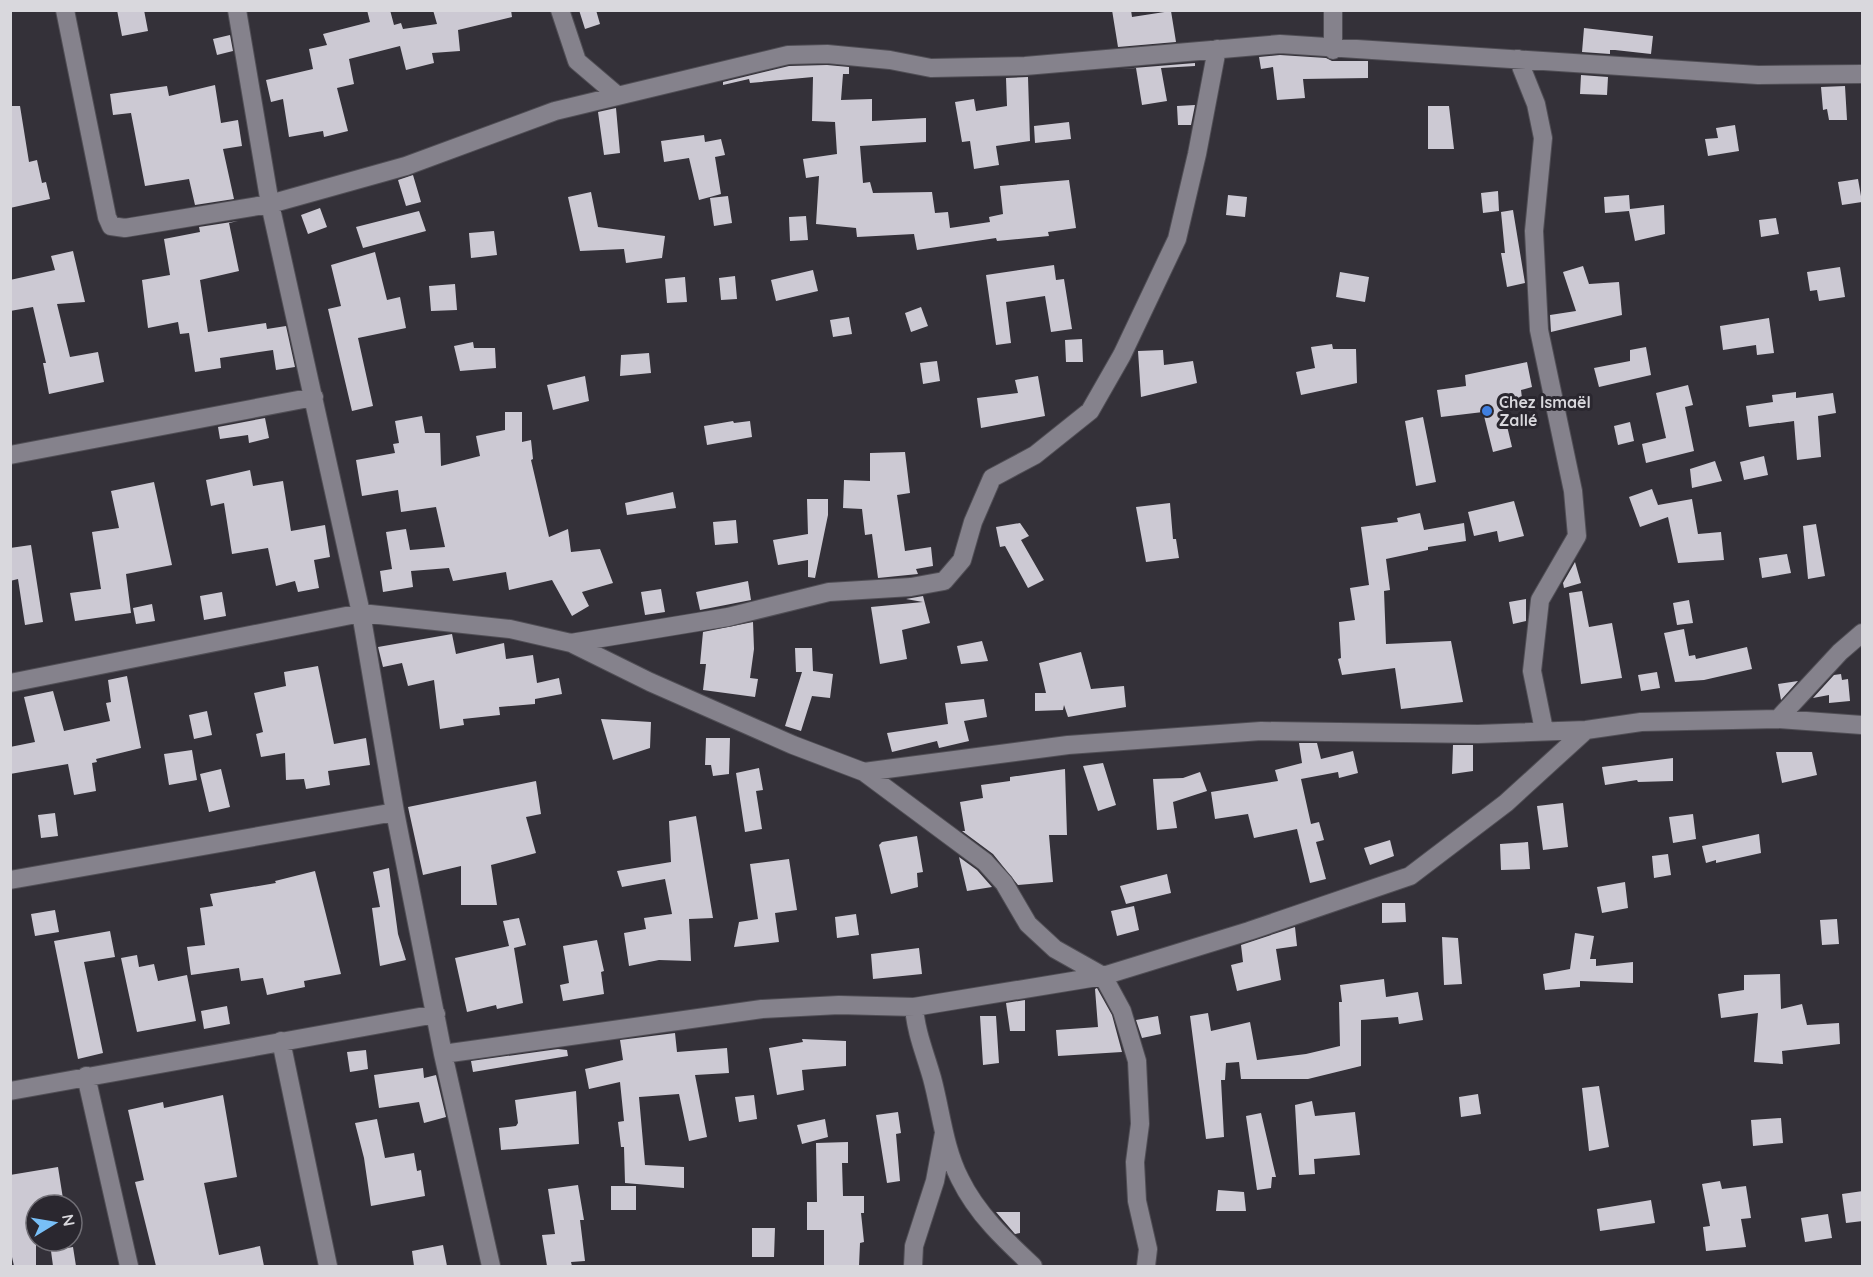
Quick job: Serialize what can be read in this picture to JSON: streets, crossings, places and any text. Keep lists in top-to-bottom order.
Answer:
{
  "places": ["Chez Ismaël Zallé"],
  "north": "right"
}
